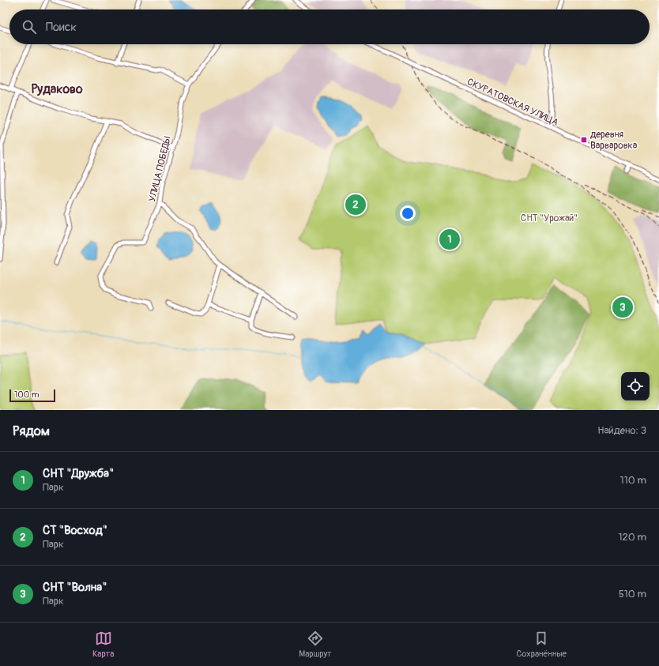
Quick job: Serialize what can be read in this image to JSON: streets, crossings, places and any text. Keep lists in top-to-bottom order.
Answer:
{
  "streets": {
    "street": ["СКУРАТОВСКАЯ УЛИЦА", "УЛИЦА ПОБЕДЫ"]
  },
  "districts": ["Рудаково"],
  "parks": ["СНТ \"Урожай\""],
  "places": {
    "transit": ["деревня Варваровка"]
  },
  "scale_bar": "100 m",
  "page": {
    "search": "Поиск",
    "pins": ["2", "1", "3"],
    "scale": "100 m",
    "heading": ["Рядом", "Найдено: 3"],
    "list": [
      {
        "mark": "1",
        "name": "СНТ \"Дружба\"",
        "note": "Парк",
        "value": "110 m"
      },
      {
        "mark": "2",
        "name": "СТ \"Восход\"",
        "note": "Парк",
        "value": "120 m"
      },
      {
        "mark": "3",
        "name": "СНТ \"Волна\"",
        "note": "Парк",
        "value": "510 m"
      }
    ],
    "nav": ["Карта", "Маршрут", "Сохранённые"]
  }
}
